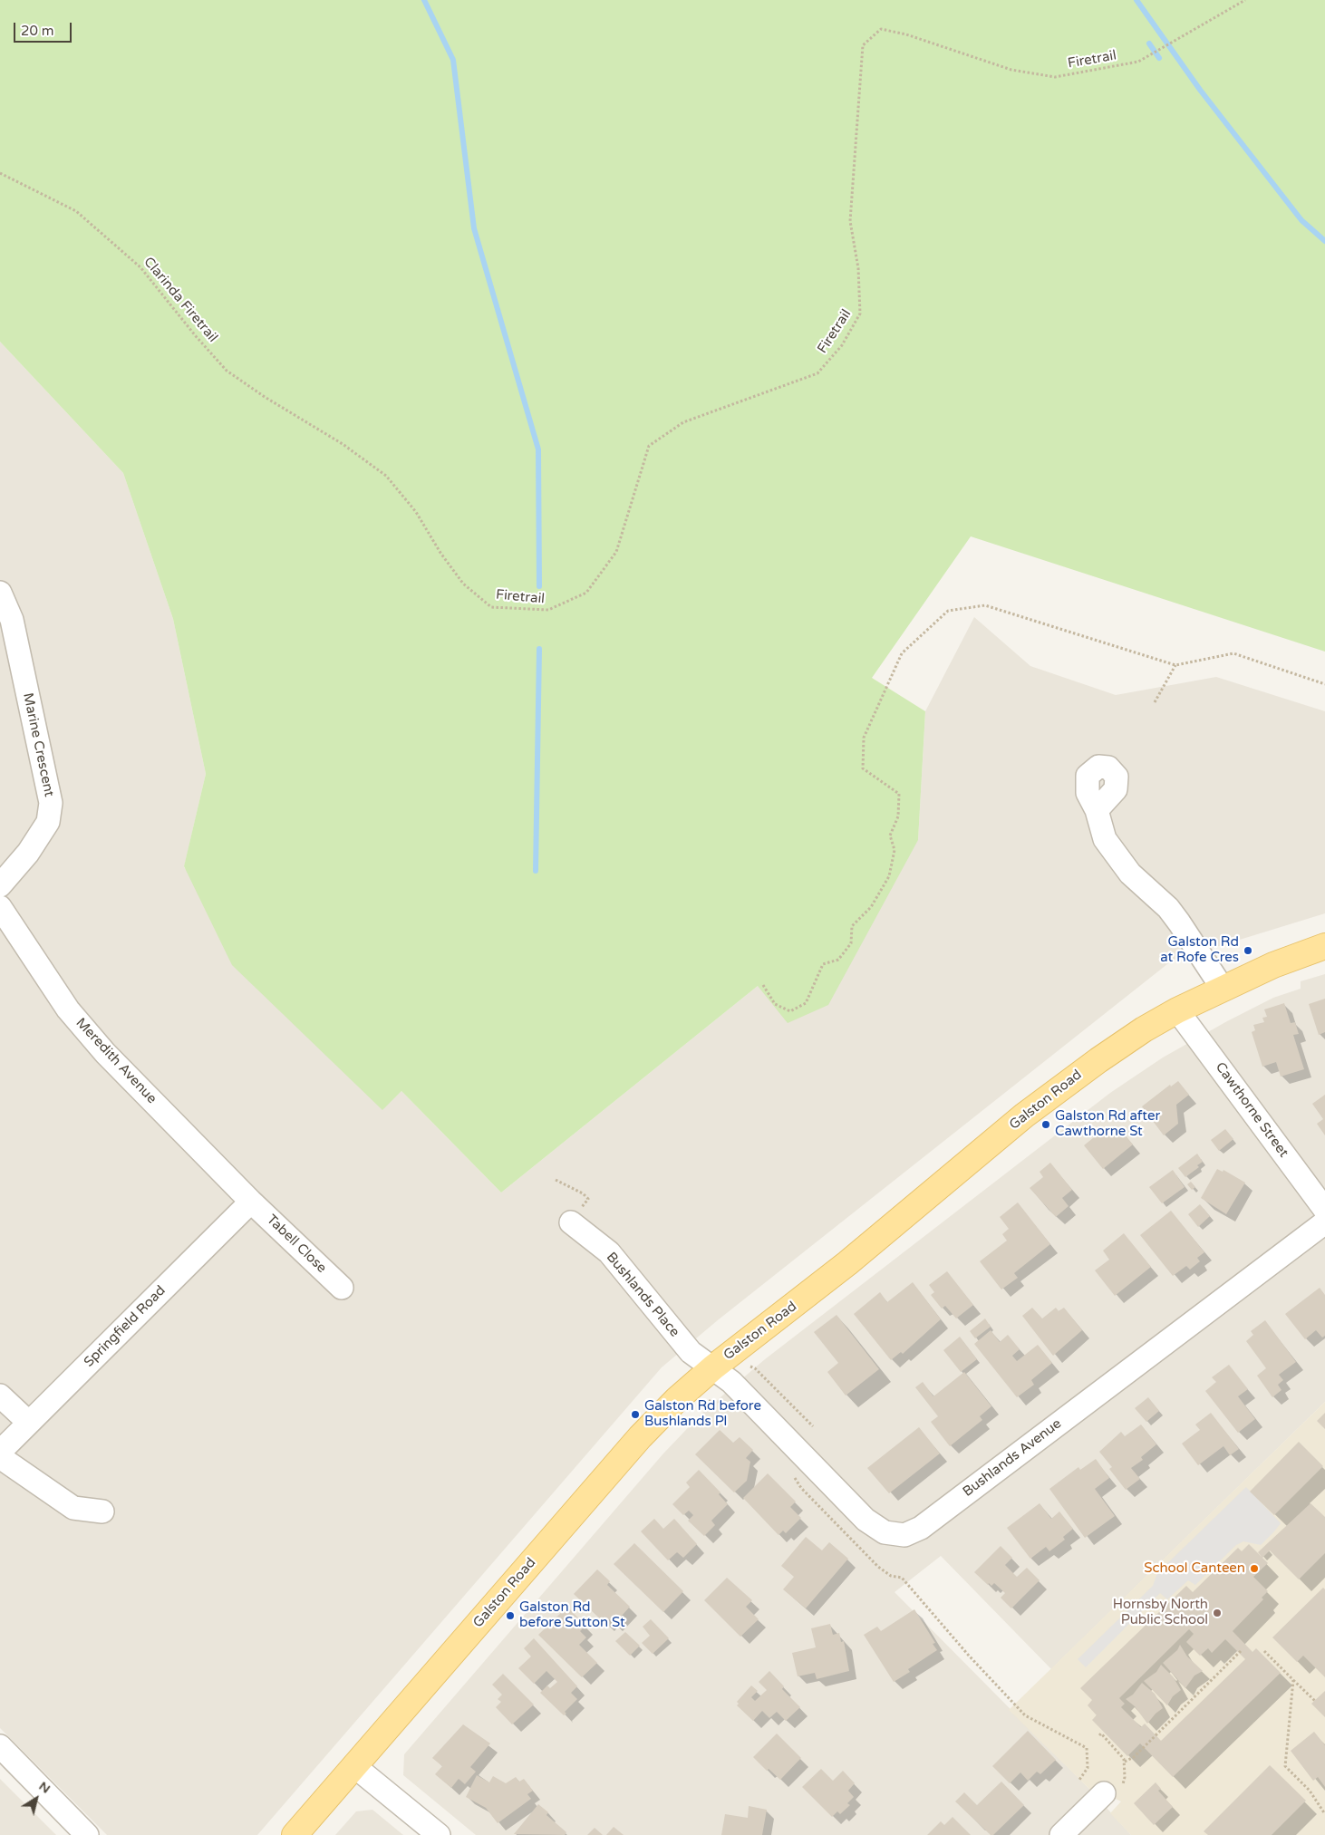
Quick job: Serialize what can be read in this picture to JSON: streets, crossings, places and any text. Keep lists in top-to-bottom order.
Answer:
{
  "streets": {
    "main road": ["Galston Road"],
    "street": [
      "Marine Crescent",
      "Meredith Avenue",
      "Cawthorne Street",
      "Tabell Close",
      "Bushlands Place",
      "Springfield Road",
      "Bushlands Avenue"
    ],
    "path": ["Firetrail", "Clarinda Firetrail"]
  },
  "crossings": [
    ["Firetrail", "Clarinda Firetrail"],
    ["Meredith Avenue", "Tabell Close"],
    ["Meredith Avenue", "Springfield Road"],
    ["Galston Road", "Cawthorne Street"],
    ["Galston Road", "Bushlands Place"],
    ["Galston Road", "Bushlands Avenue"],
    ["Tabell Close", "Springfield Road"],
    ["Bushlands Place", "Bushlands Avenue"]
  ],
  "places": [
    "Galston Rd at Rofe Cres",
    "Galston Rd after Cawthorne St",
    "Galston Rd before Bushlands Pl",
    "School Canteen",
    "Hornsby North Public School",
    "Galston Rd before Sutton St"
  ],
  "scale_bar": "20 m",
  "north": "top right"
}
